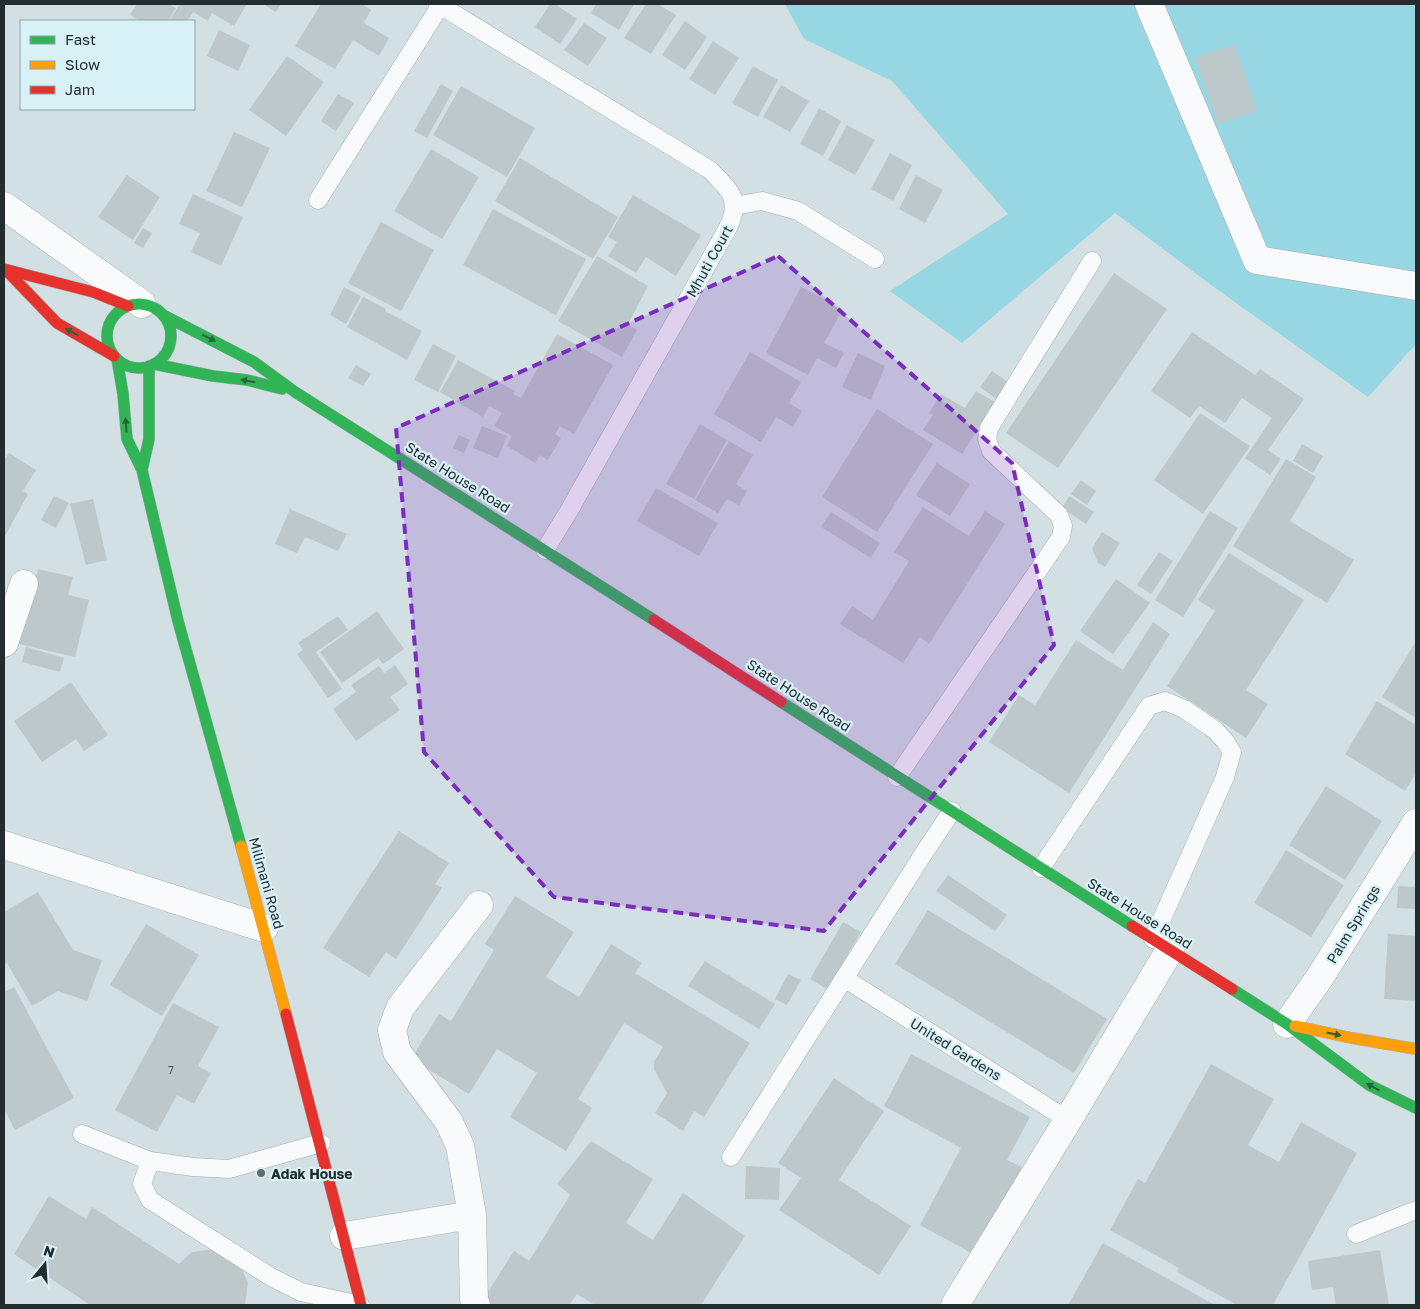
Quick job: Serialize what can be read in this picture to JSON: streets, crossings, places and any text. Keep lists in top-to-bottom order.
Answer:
{
  "streets": {
    "main road": ["State House Road", "Milimani Road"],
    "street": ["Palm Springs"],
    "lane": ["Mhuti Court", "United Gardens"]
  },
  "crossings": [
    ["Mhuti Court", "State House Road"],
    ["State House Road", "Milimani Road"],
    ["State House Road", "Palm Springs"]
  ],
  "places": ["Adak House"],
  "house_numbers": ["7"],
  "legend": ["Fast", "Slow", "Jam"],
  "north": "top"
}
